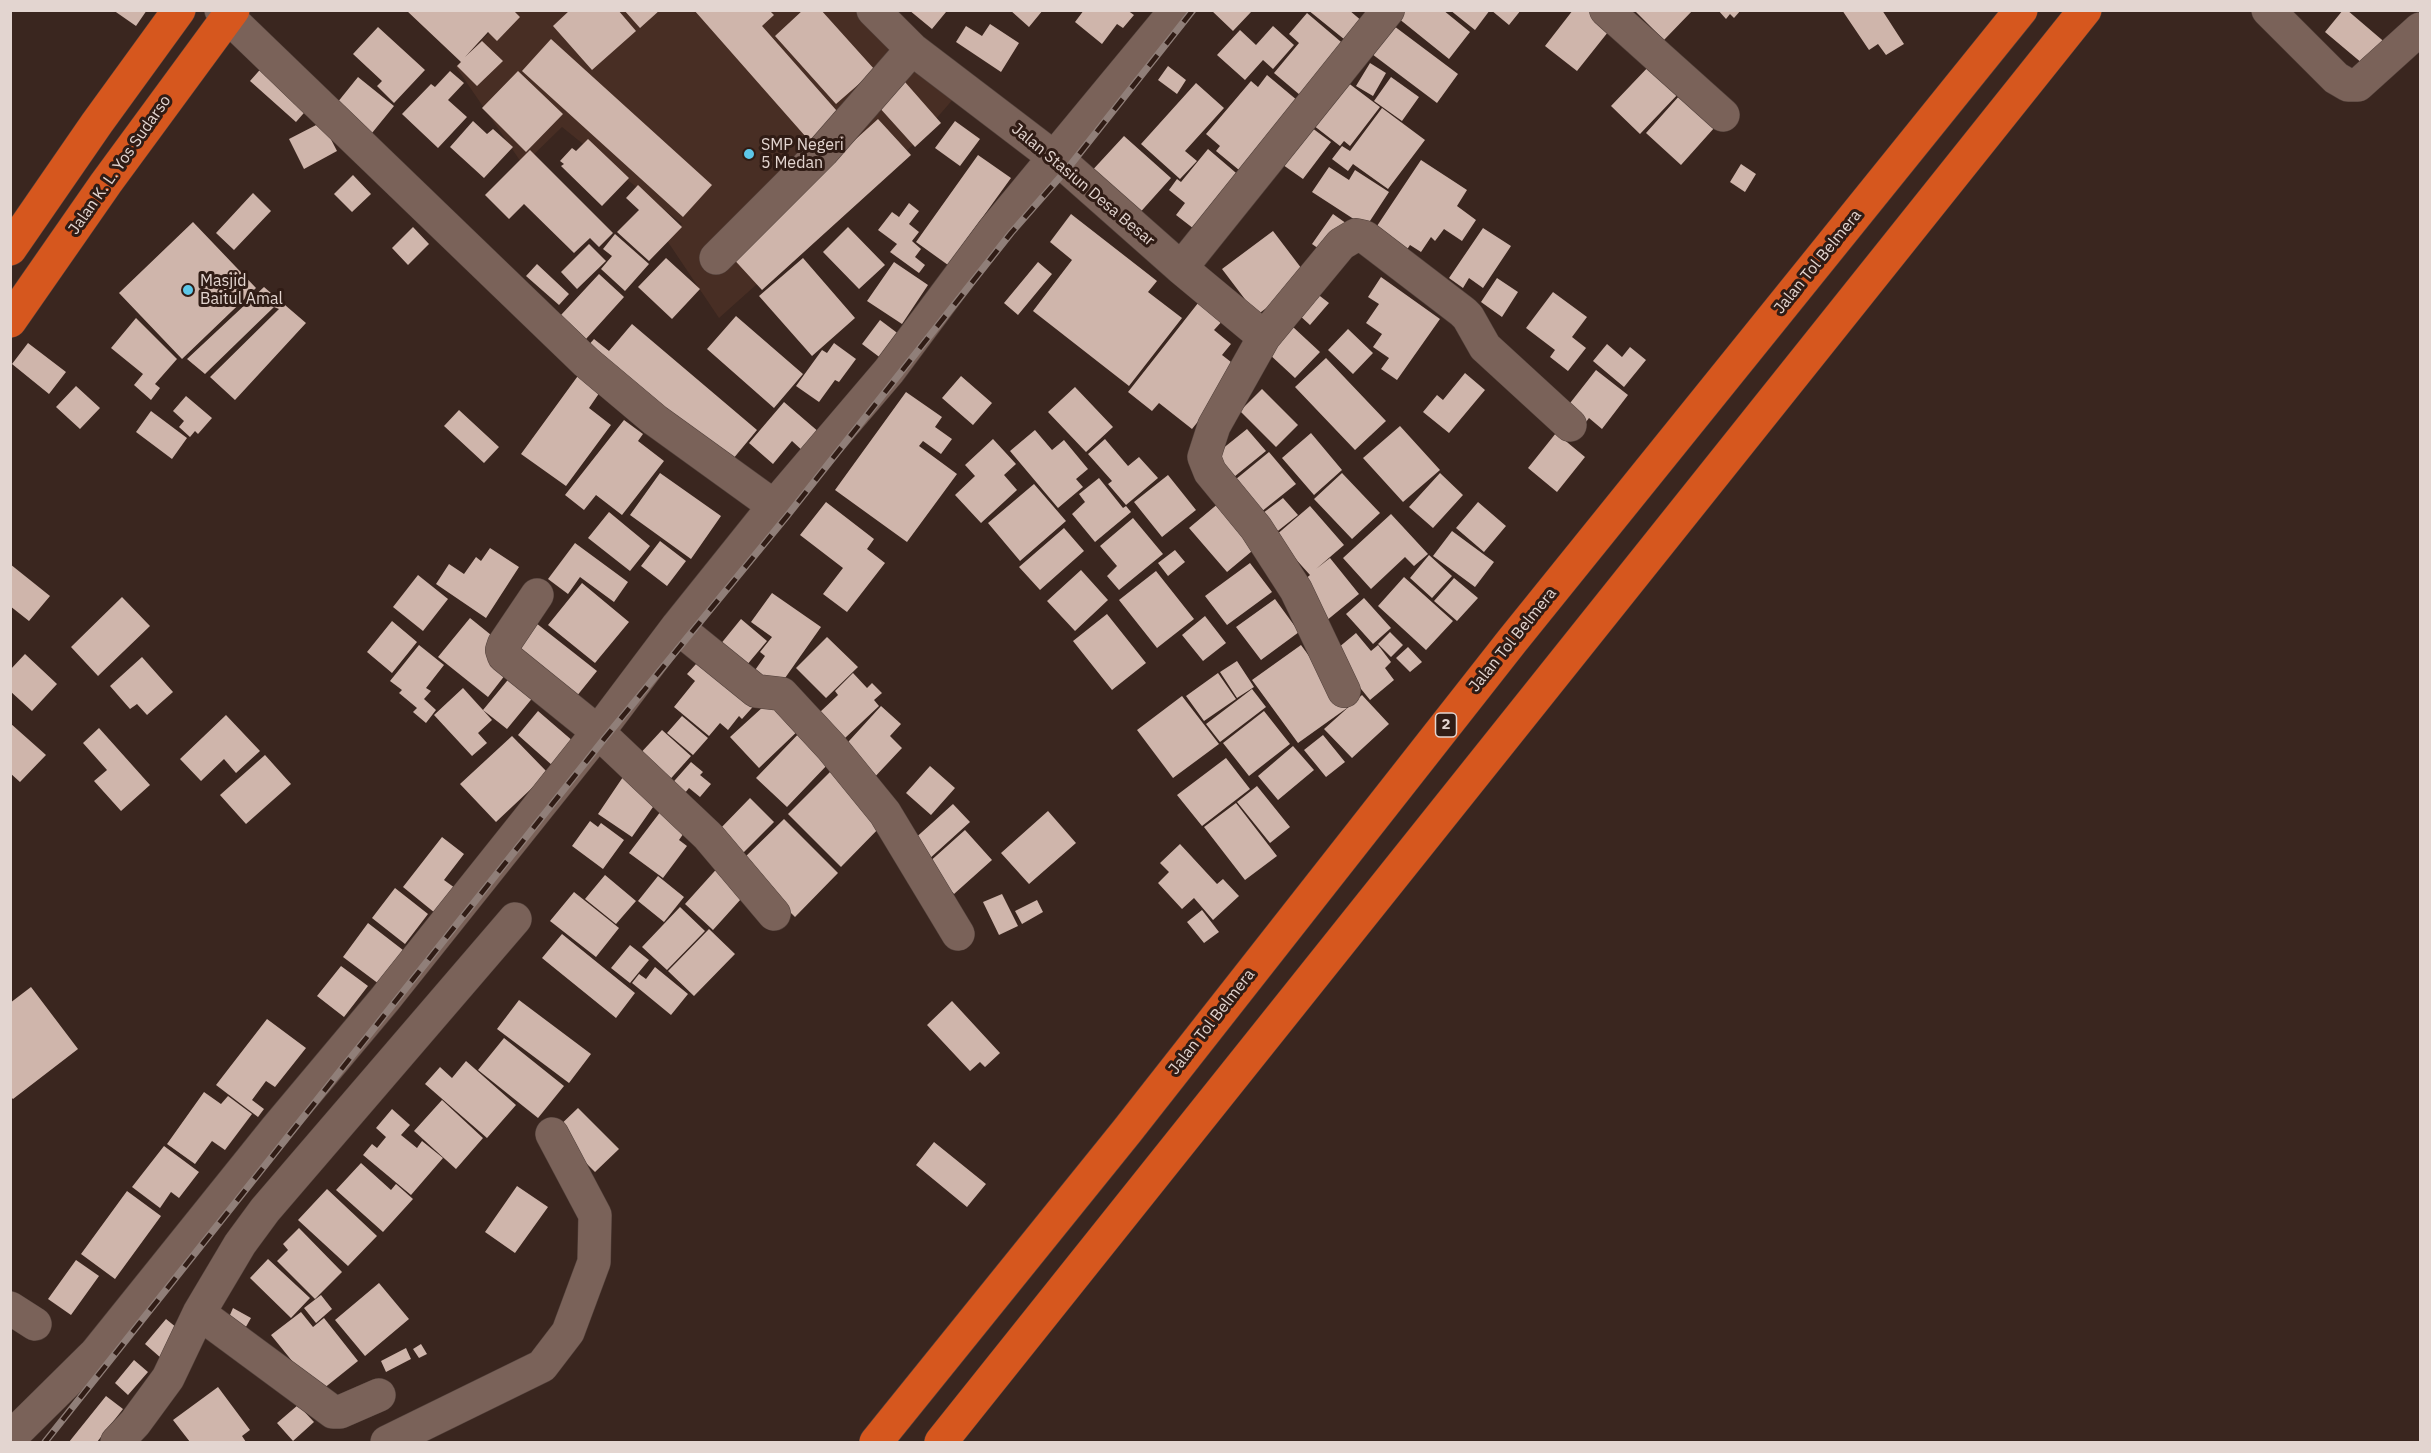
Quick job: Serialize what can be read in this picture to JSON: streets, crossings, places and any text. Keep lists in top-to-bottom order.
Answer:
{
  "streets": {
    "highway": ["Jalan K. L. Yos Sudarso", "Jalan Tol Belmera", "2"],
    "street": ["Jalan Stasiun Desa Besar"]
  },
  "places": ["SMP Negeri 5 Medan", "Masjid Baitul Amal"]
}
